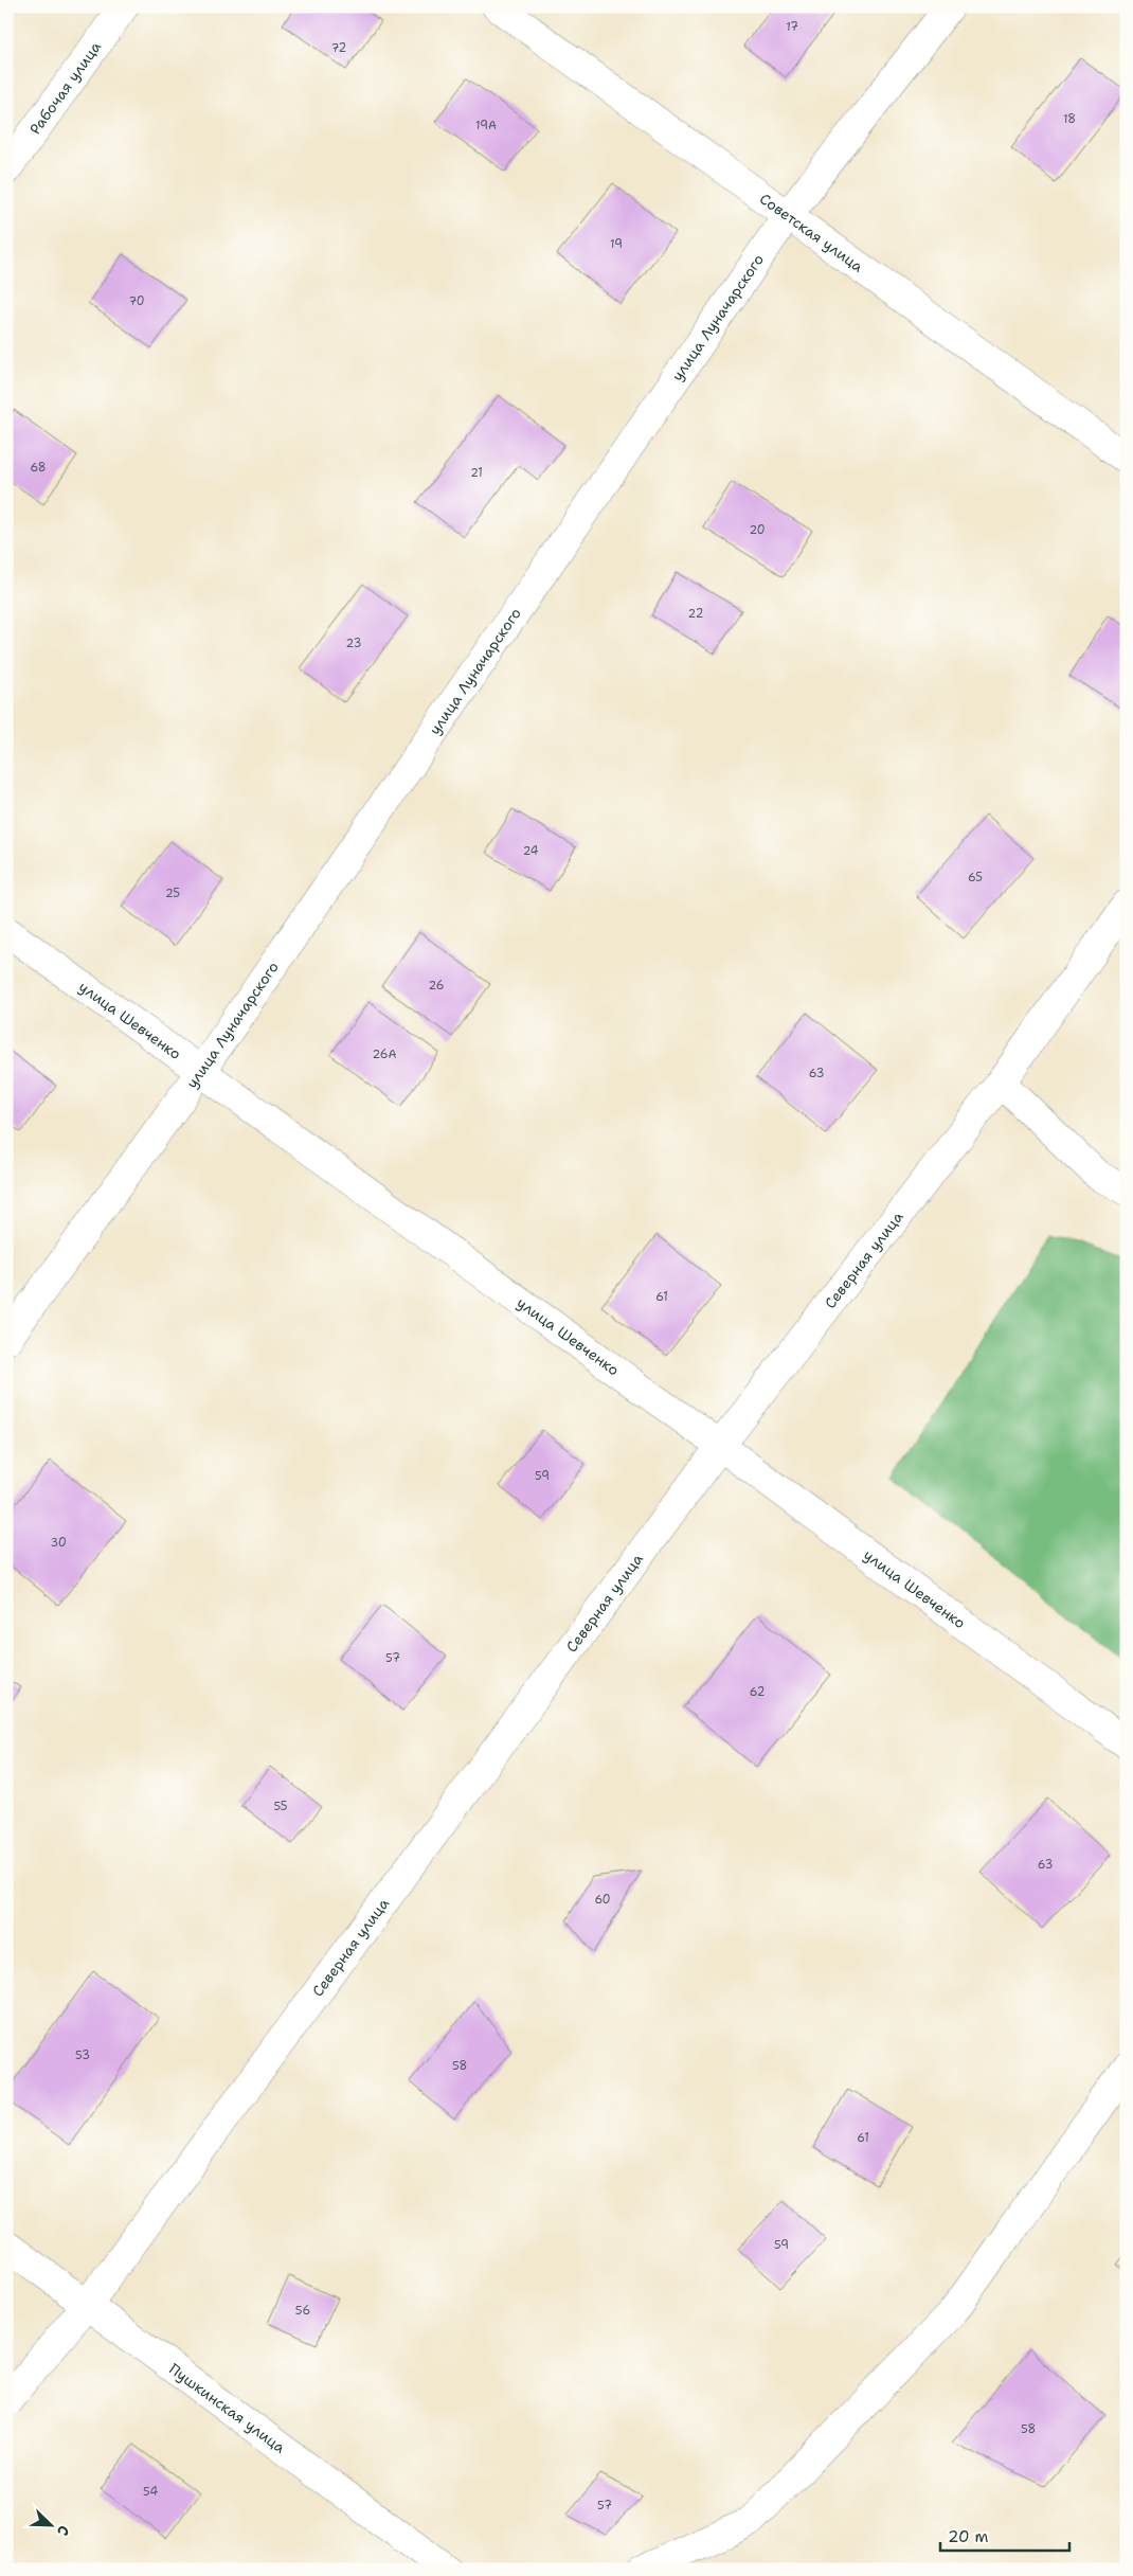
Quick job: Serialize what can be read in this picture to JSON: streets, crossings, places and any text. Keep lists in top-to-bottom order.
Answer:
{
  "streets": {
    "street": [
      "Рабочая улица",
      "Советская улица",
      "улица Луначарского",
      "улица Шевченко",
      "Северная улица",
      "Пушкинская улица"
    ]
  },
  "crossings": [
    ["Советская улица", "улица Луначарского"],
    ["улица Луначарского", "улица Шевченко"],
    ["улица Шевченко", "Северная улица"],
    ["Северная улица", "Пушкинская улица"]
  ],
  "house_numbers": [
    "17",
    "72",
    "18",
    "19А",
    "19",
    "70",
    "68",
    "21",
    "20",
    "22",
    "23",
    "24",
    "65",
    "25",
    "26",
    "26А",
    "63",
    "61",
    "59",
    "30",
    "57",
    "62",
    "55",
    "63",
    "60",
    "53",
    "58",
    "61",
    "59",
    "56",
    "58",
    "54",
    "57"
  ],
  "scale_bar": "20 m",
  "north": "bottom right"
}
